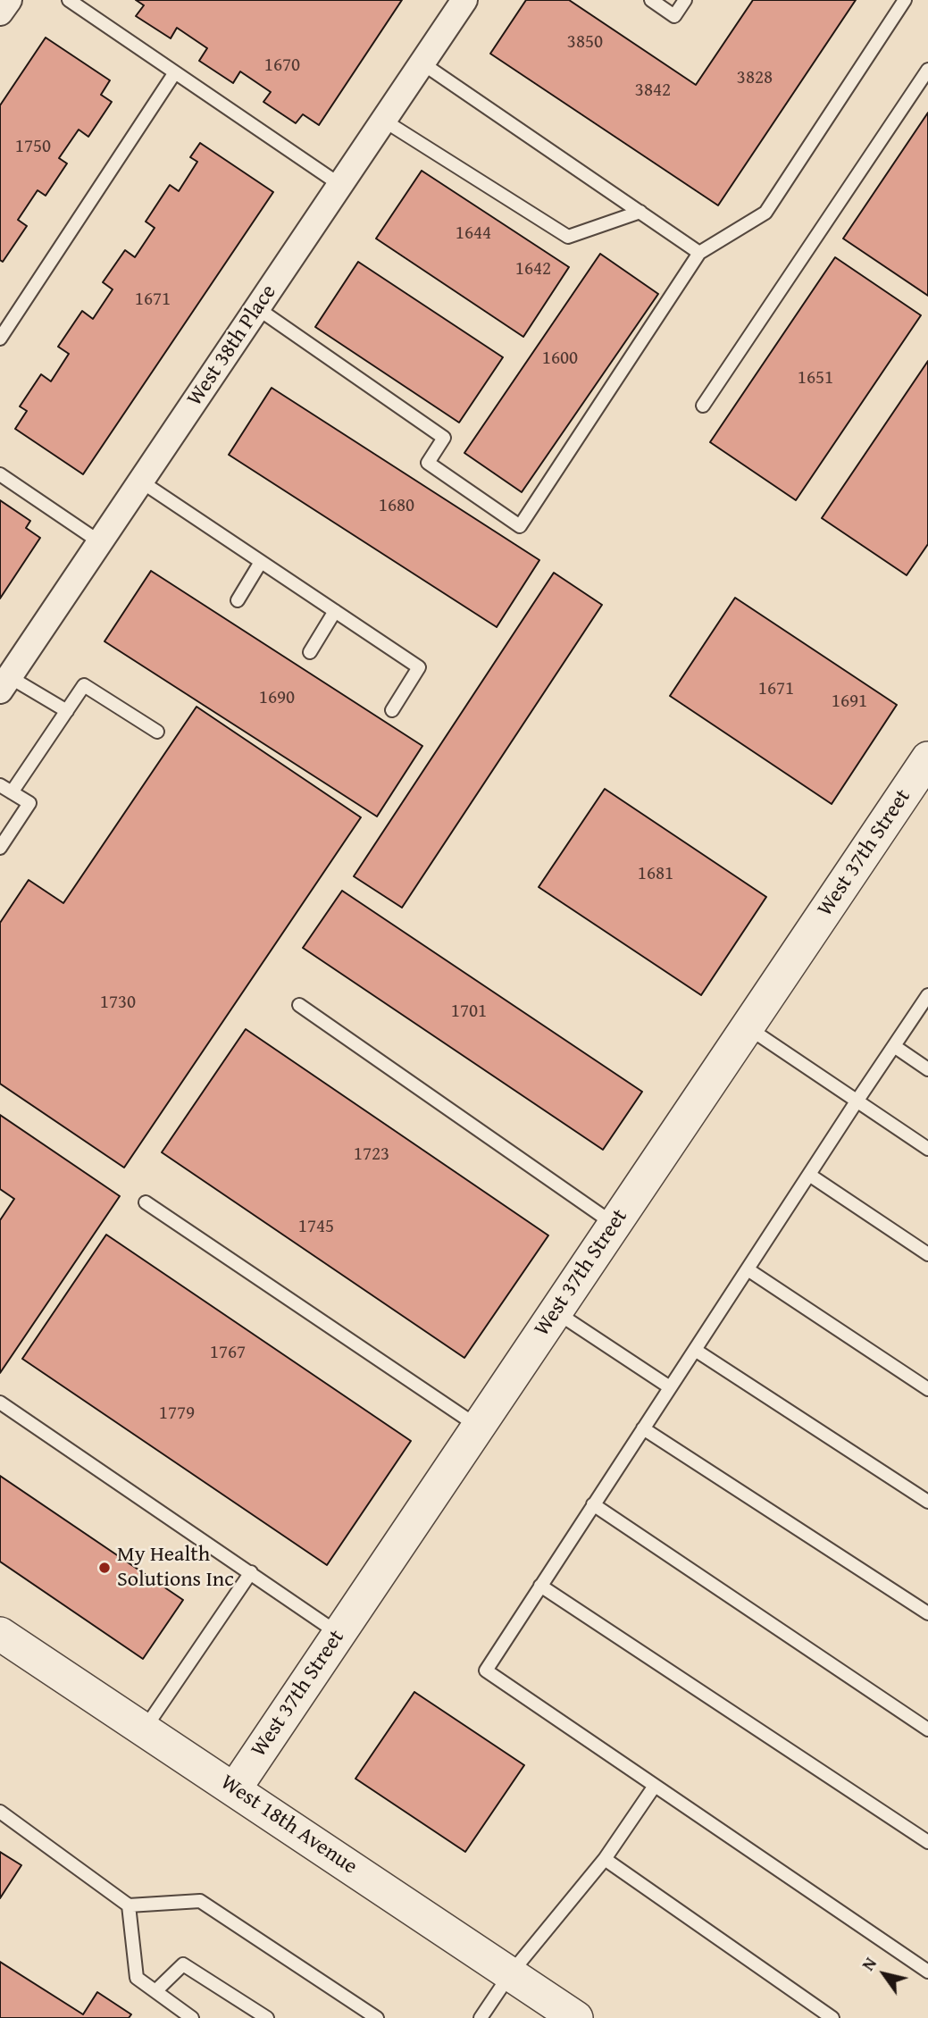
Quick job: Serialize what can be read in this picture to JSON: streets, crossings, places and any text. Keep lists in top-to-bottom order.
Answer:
{
  "streets": {
    "street": ["West 38th Place", "West 37th Street", "West 18th Avenue"]
  },
  "crossings": [
    ["West 37th Street", "West 18th Avenue"]
  ],
  "places": ["My Health Solutions Inc"],
  "house_numbers": [
    "3850",
    "1670",
    "3828",
    "3842",
    "1750",
    "1644",
    "1642",
    "1671",
    "1600",
    "1651",
    "1680",
    "1671",
    "1690",
    "1691",
    "1681",
    "1730",
    "1701",
    "1723",
    "1745",
    "1767",
    "1779"
  ],
  "north": "top left"
}
